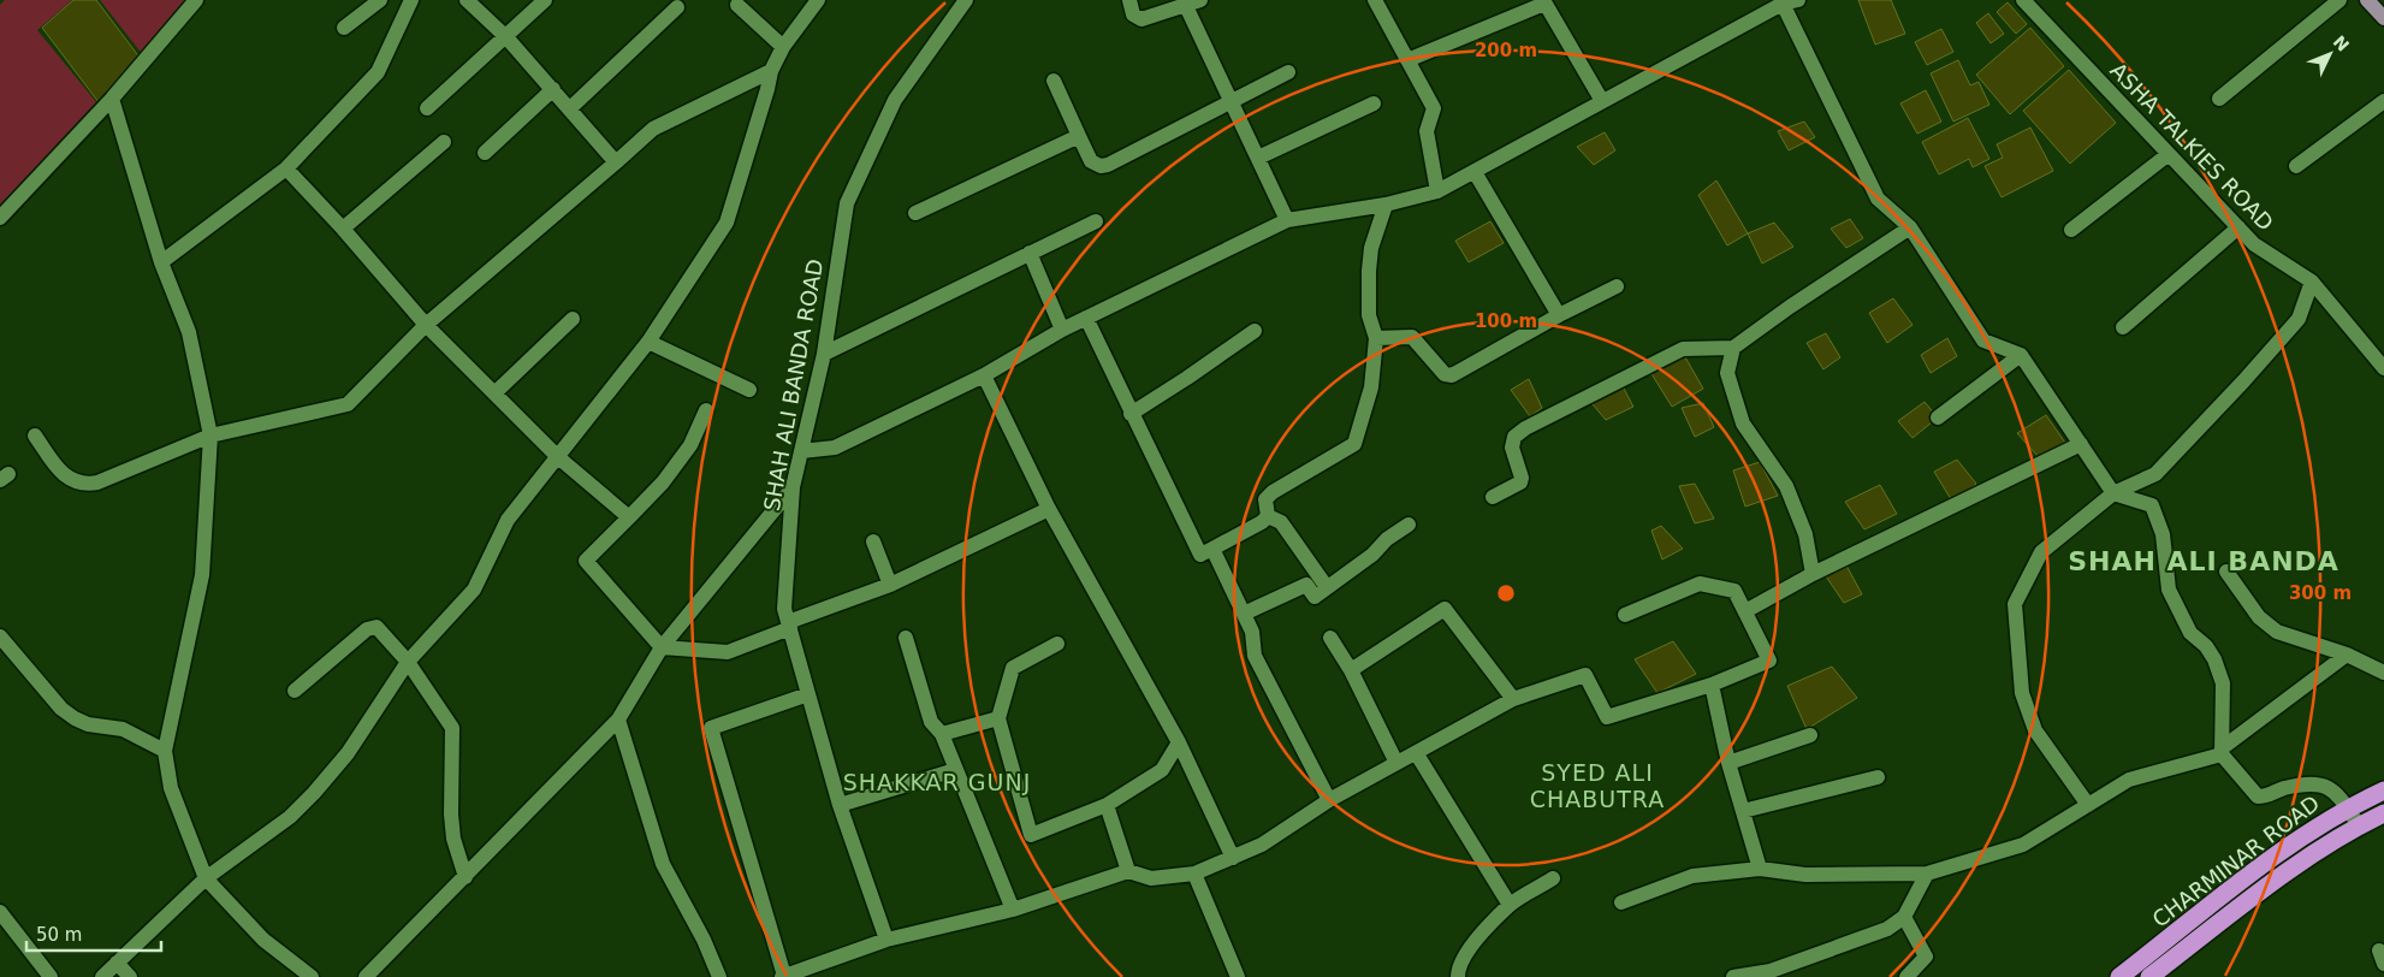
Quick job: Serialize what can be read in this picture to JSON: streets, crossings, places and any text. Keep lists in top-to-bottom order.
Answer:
{
  "streets": {
    "highway": ["CHARMINAR ROAD"],
    "street": ["ASHA TALKIES ROAD", "SHAH ALI BANDA ROAD"]
  },
  "districts": ["SHAH ALI BANDA", "SYED ALI CHABUTRA", "SHAKKAR GUNJ"],
  "scale_bar": "50 m",
  "north": "top right",
  "rings": ["200 m", "100 m", "300 m"]
}
